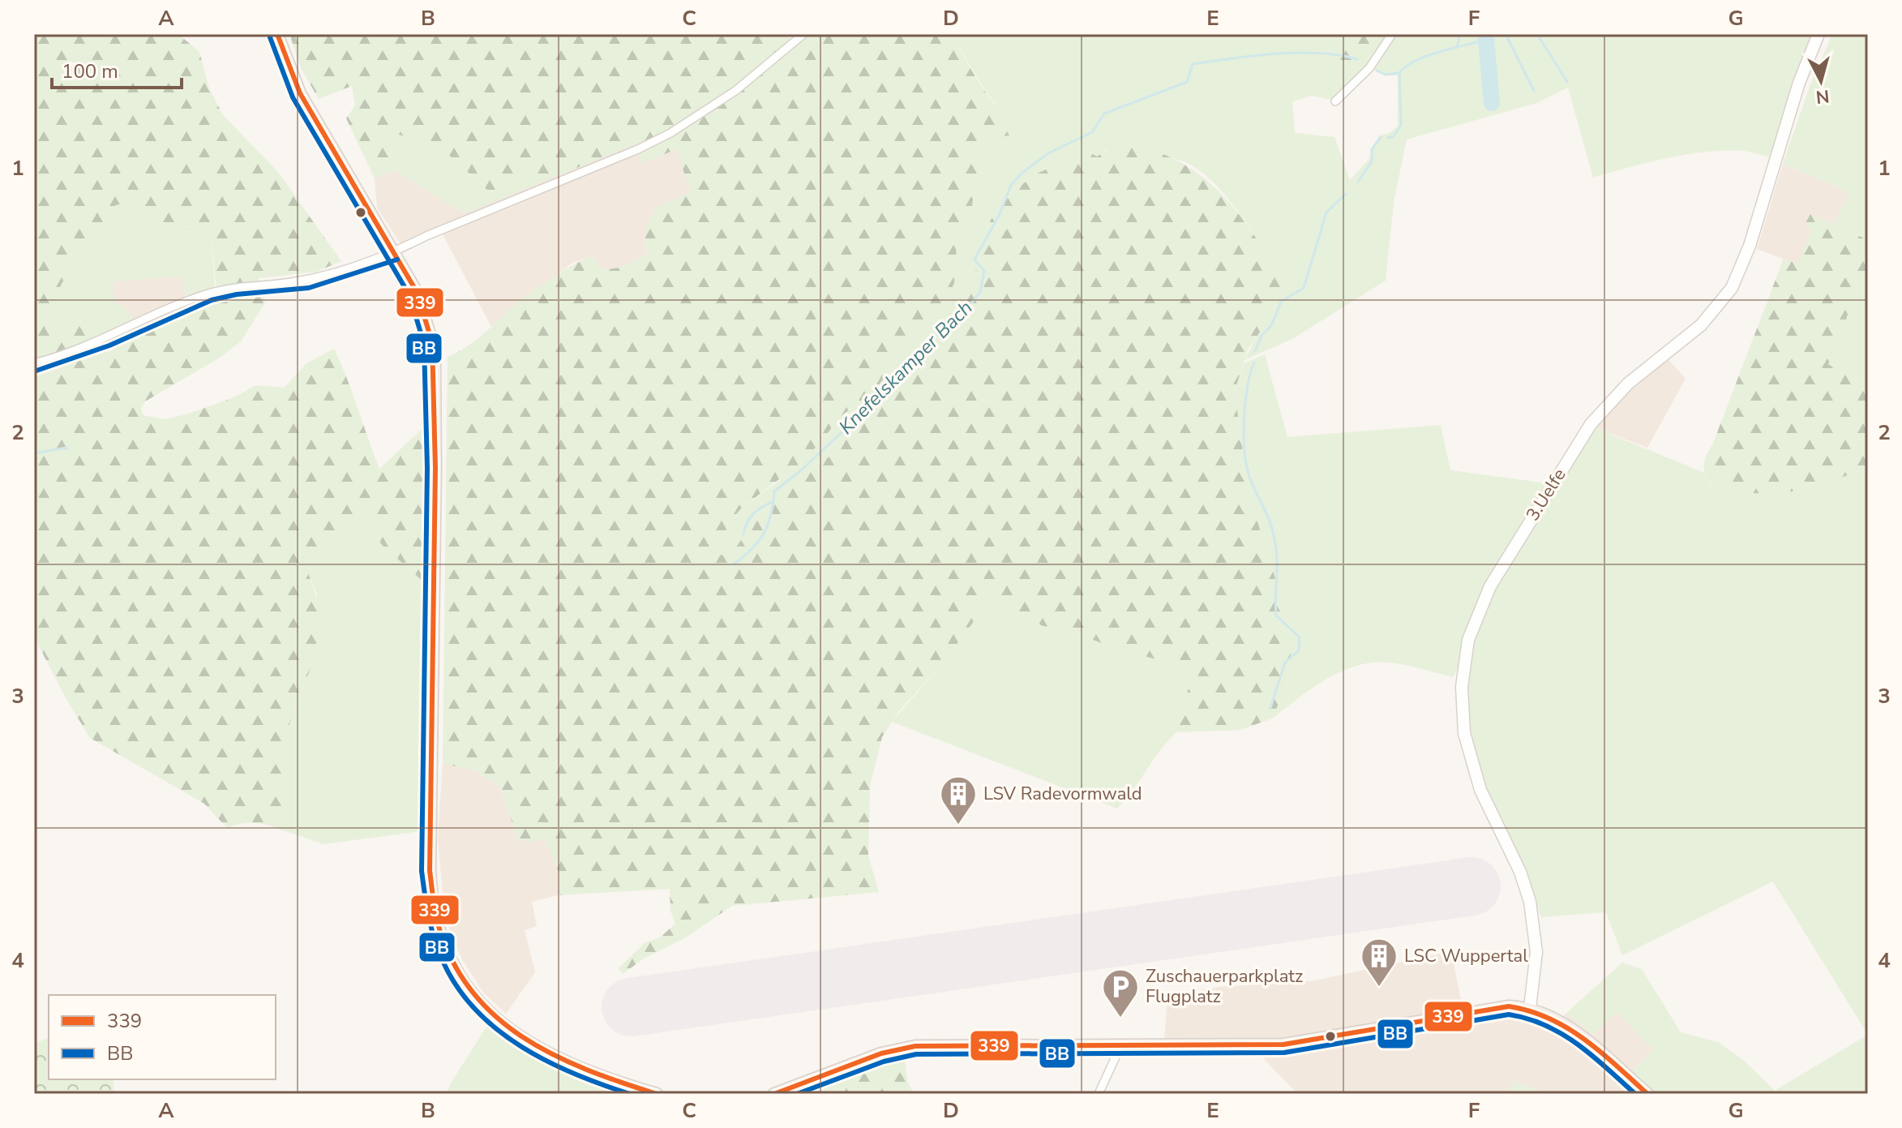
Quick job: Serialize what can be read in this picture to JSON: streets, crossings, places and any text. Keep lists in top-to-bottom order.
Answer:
{
  "streets": {
    "street": ["3.Uelfe"]
  },
  "water": ["Knefelskamper Bach"],
  "places": {
    "building": ["LSV Radevormwald", "LSC Wuppertal"],
    "parking": ["Zuschauerparkplatz Flugplatz"]
  },
  "lines": ["transit line 339", "transit line BB"],
  "legend": ["339", "BB"],
  "scale_bar": "100 m",
  "north": "bottom",
  "grid": {
    "columns": [
      "A",
      "B",
      "C",
      "D",
      "E",
      "F",
      "G"
    ],
    "rows": [
      "1",
      "2",
      "3",
      "4"
    ]
  }
}
